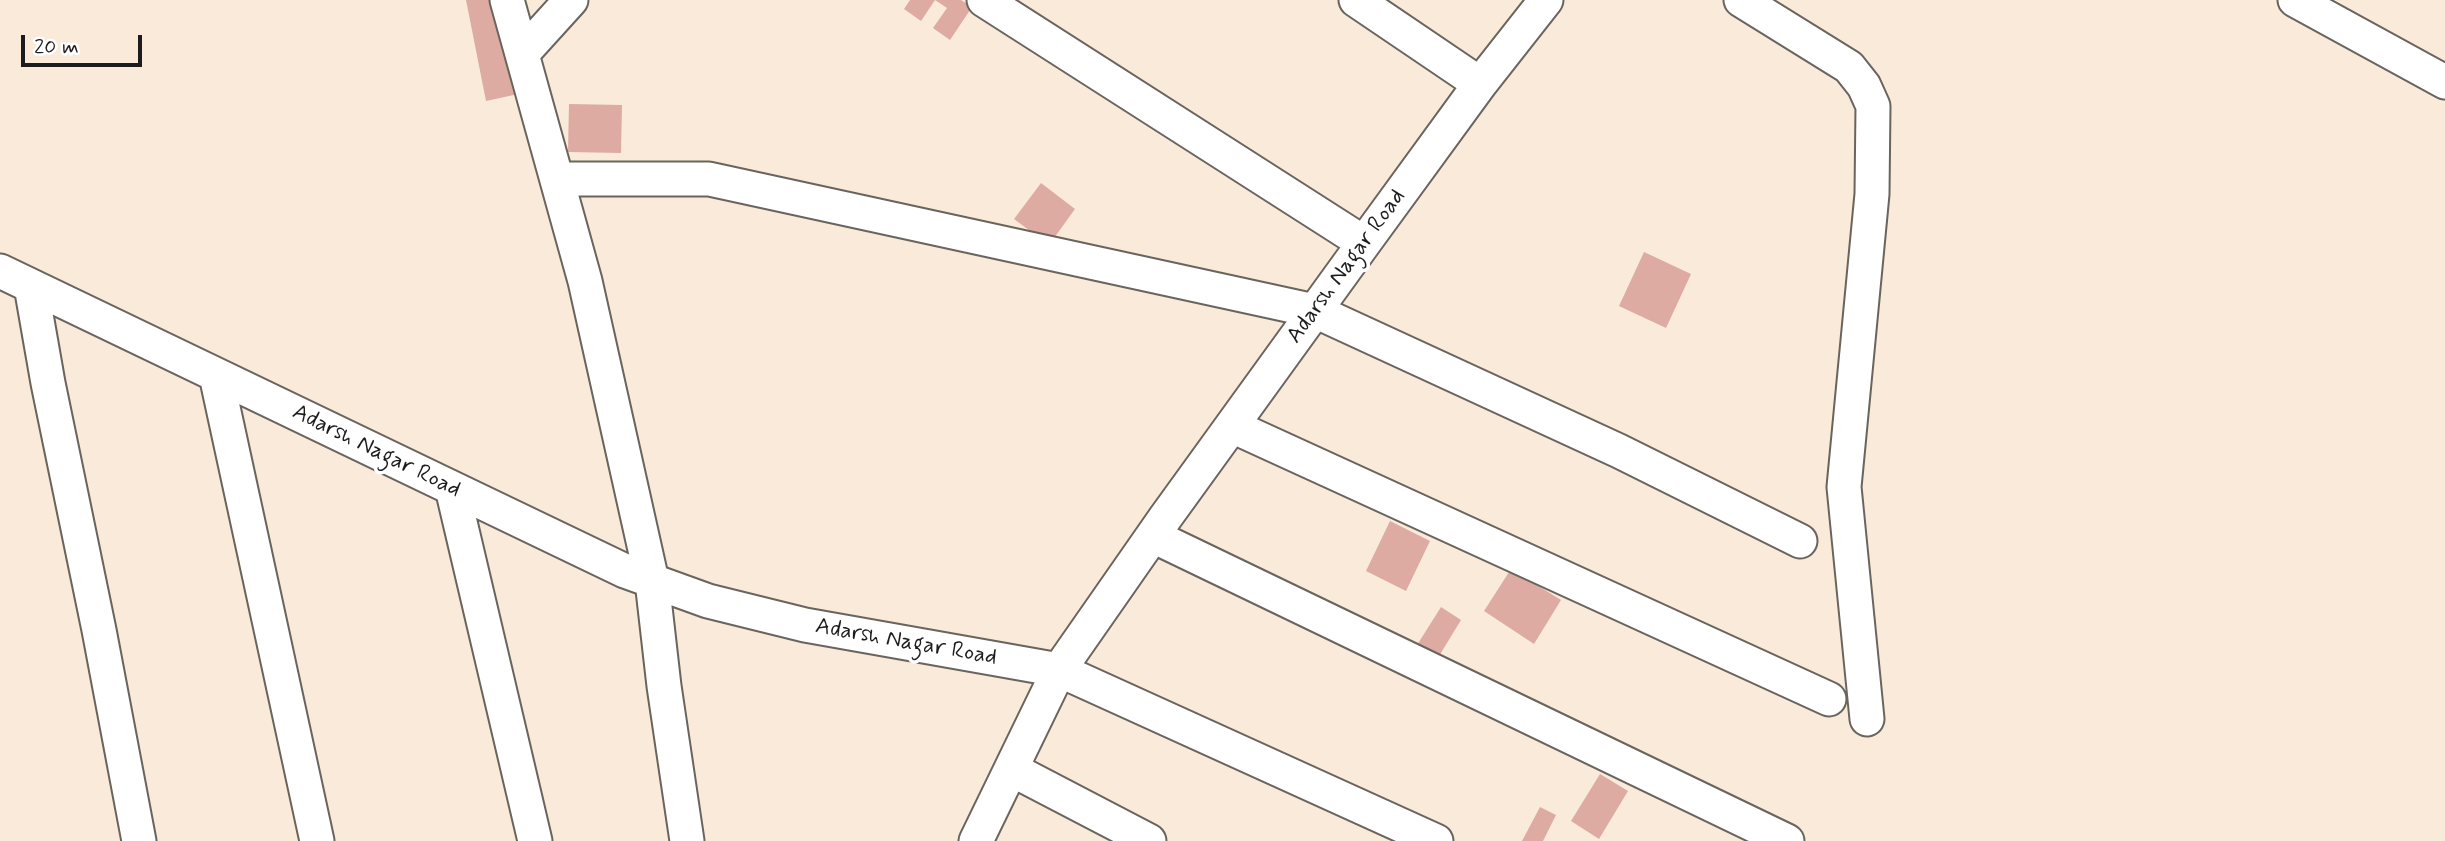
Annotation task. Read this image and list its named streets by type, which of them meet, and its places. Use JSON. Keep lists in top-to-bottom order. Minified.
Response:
{"streets":{"street":["Adarsh Nagar Road"]},"scale_bar":"20 m"}
